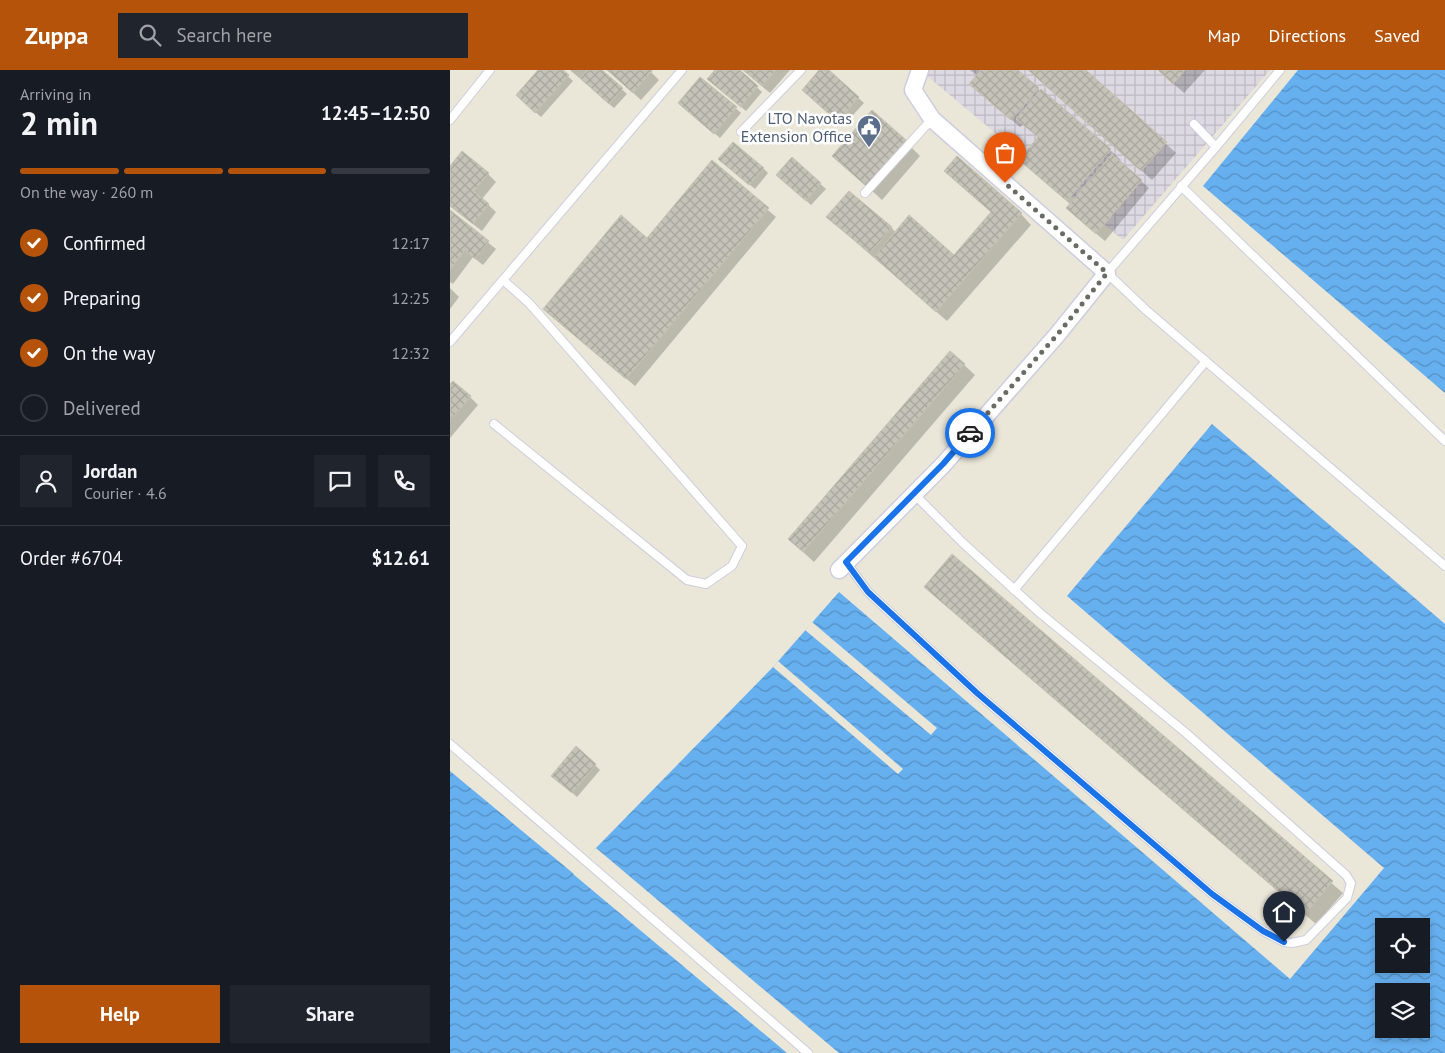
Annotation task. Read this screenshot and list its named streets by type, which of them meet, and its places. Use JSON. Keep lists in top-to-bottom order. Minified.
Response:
{"places":{"public building":["LTO Navotas Extension Office"]},"page":{"header":"Zuppa","search":"Search here","nav":["Map","Directions","Saved"],"heading":["2 min","Arriving in","12:45–12:50"],"panel":["Jordan","Courier · 4.6","Order #6704","$12.61"],"bar":"On the way · 260 m","list":[["Confirmed","12:17"],["Preparing","12:25"],["On the way","12:32"],"Delivered"],"buttons":["Help","Share"]}}
